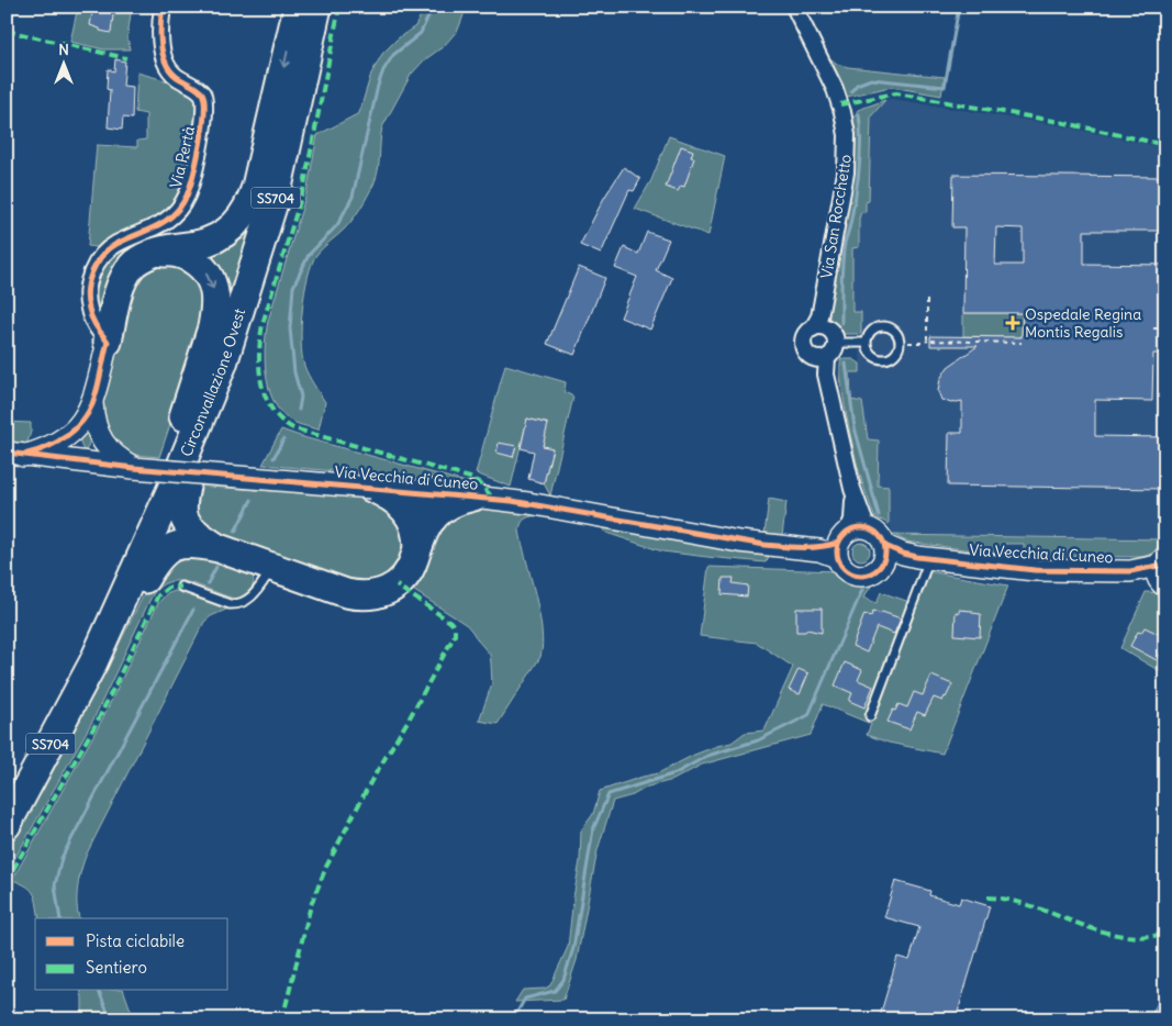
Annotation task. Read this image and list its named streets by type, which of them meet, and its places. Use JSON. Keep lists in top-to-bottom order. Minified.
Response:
{"streets":{"highway":["SS704","Circonvallazione Ovest"],"street":["Via Pertà","Via San Rocchetto","Via Vecchia di Cuneo"]},"places":{"health":["Ospedale Regina Montis Regalis"]},"legend":["Pista ciclabile","Sentiero"],"north":"top"}
